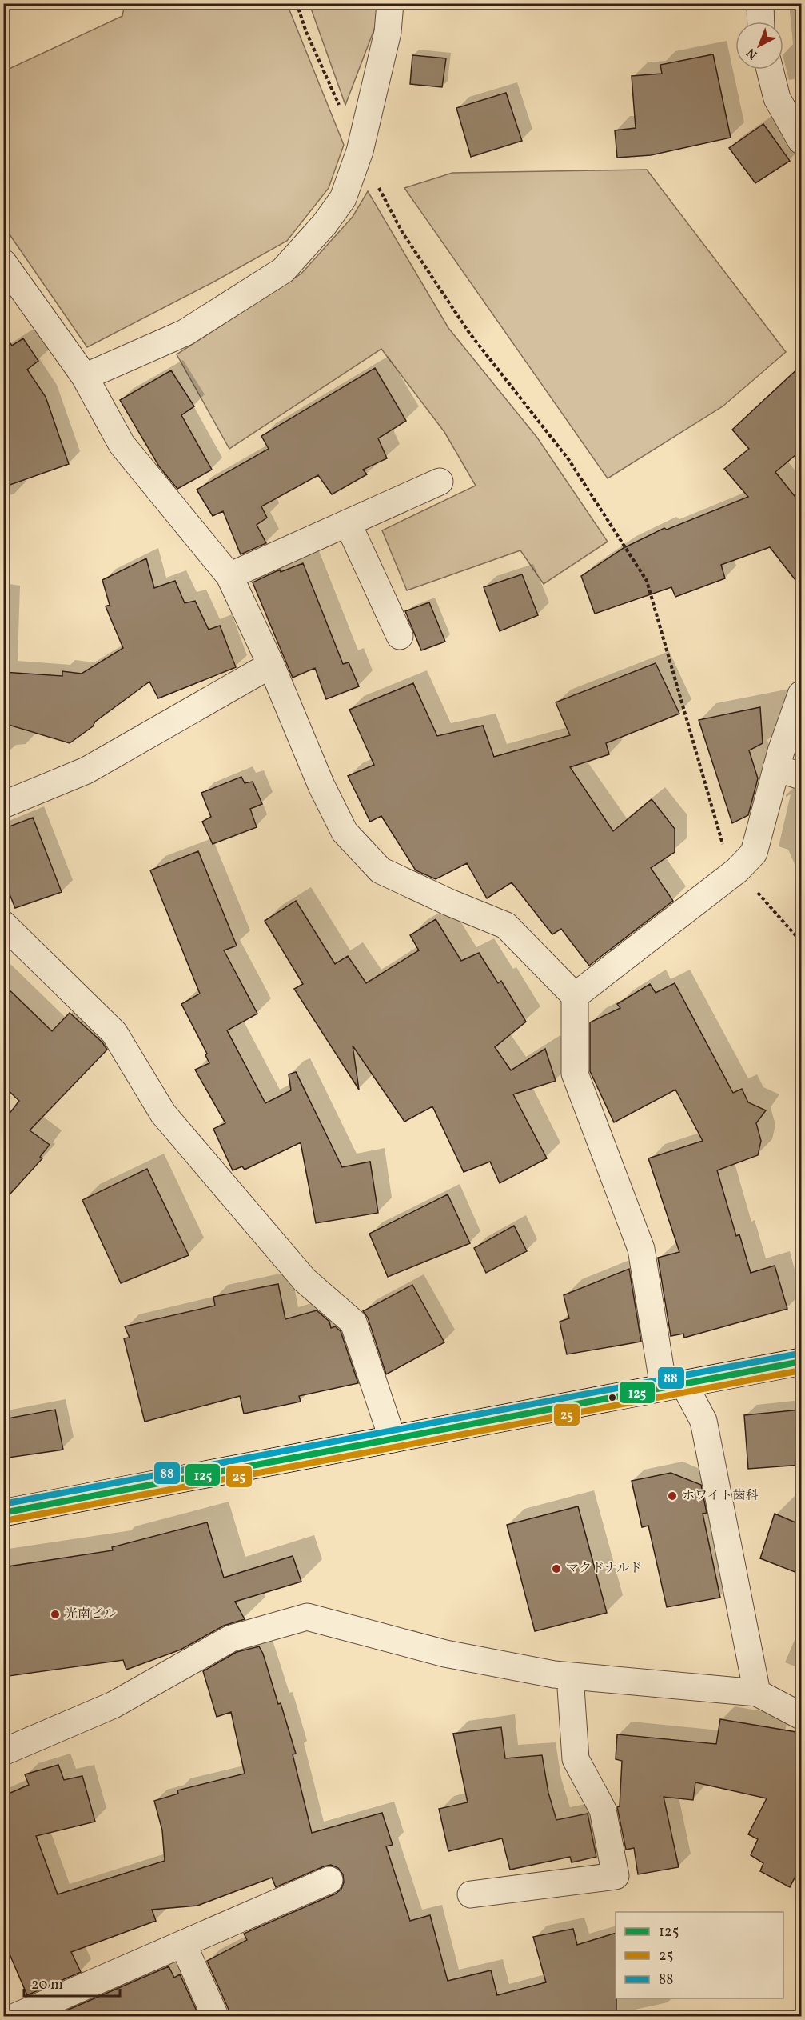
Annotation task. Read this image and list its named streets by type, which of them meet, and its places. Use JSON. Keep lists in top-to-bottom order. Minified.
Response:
{"places":["ホワイト歯科","マクドナルド","光南ビル"],"lines":["transit line 88","transit line 125","transit line 25"],"legend":["125","25","88"],"scale_bar":"20 m","north":"bottom left"}
